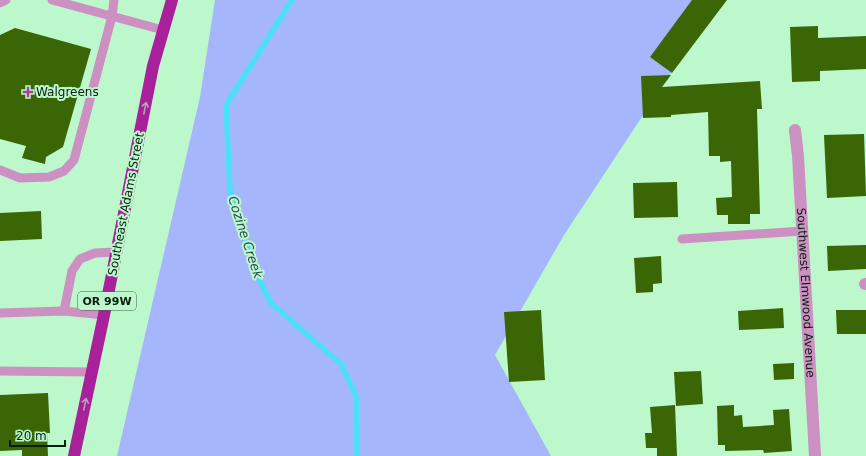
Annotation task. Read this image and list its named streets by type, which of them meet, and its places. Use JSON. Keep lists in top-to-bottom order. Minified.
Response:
{"streets":{"highway":["Southeast Adams Street","OR 99W"],"street":["Southwest Elmwood Avenue"]},"one_way":["Southeast Adams Street"],"water":["Cozine Creek"],"places":{"health":["Walgreens"]},"scale_bar":"20 m"}
